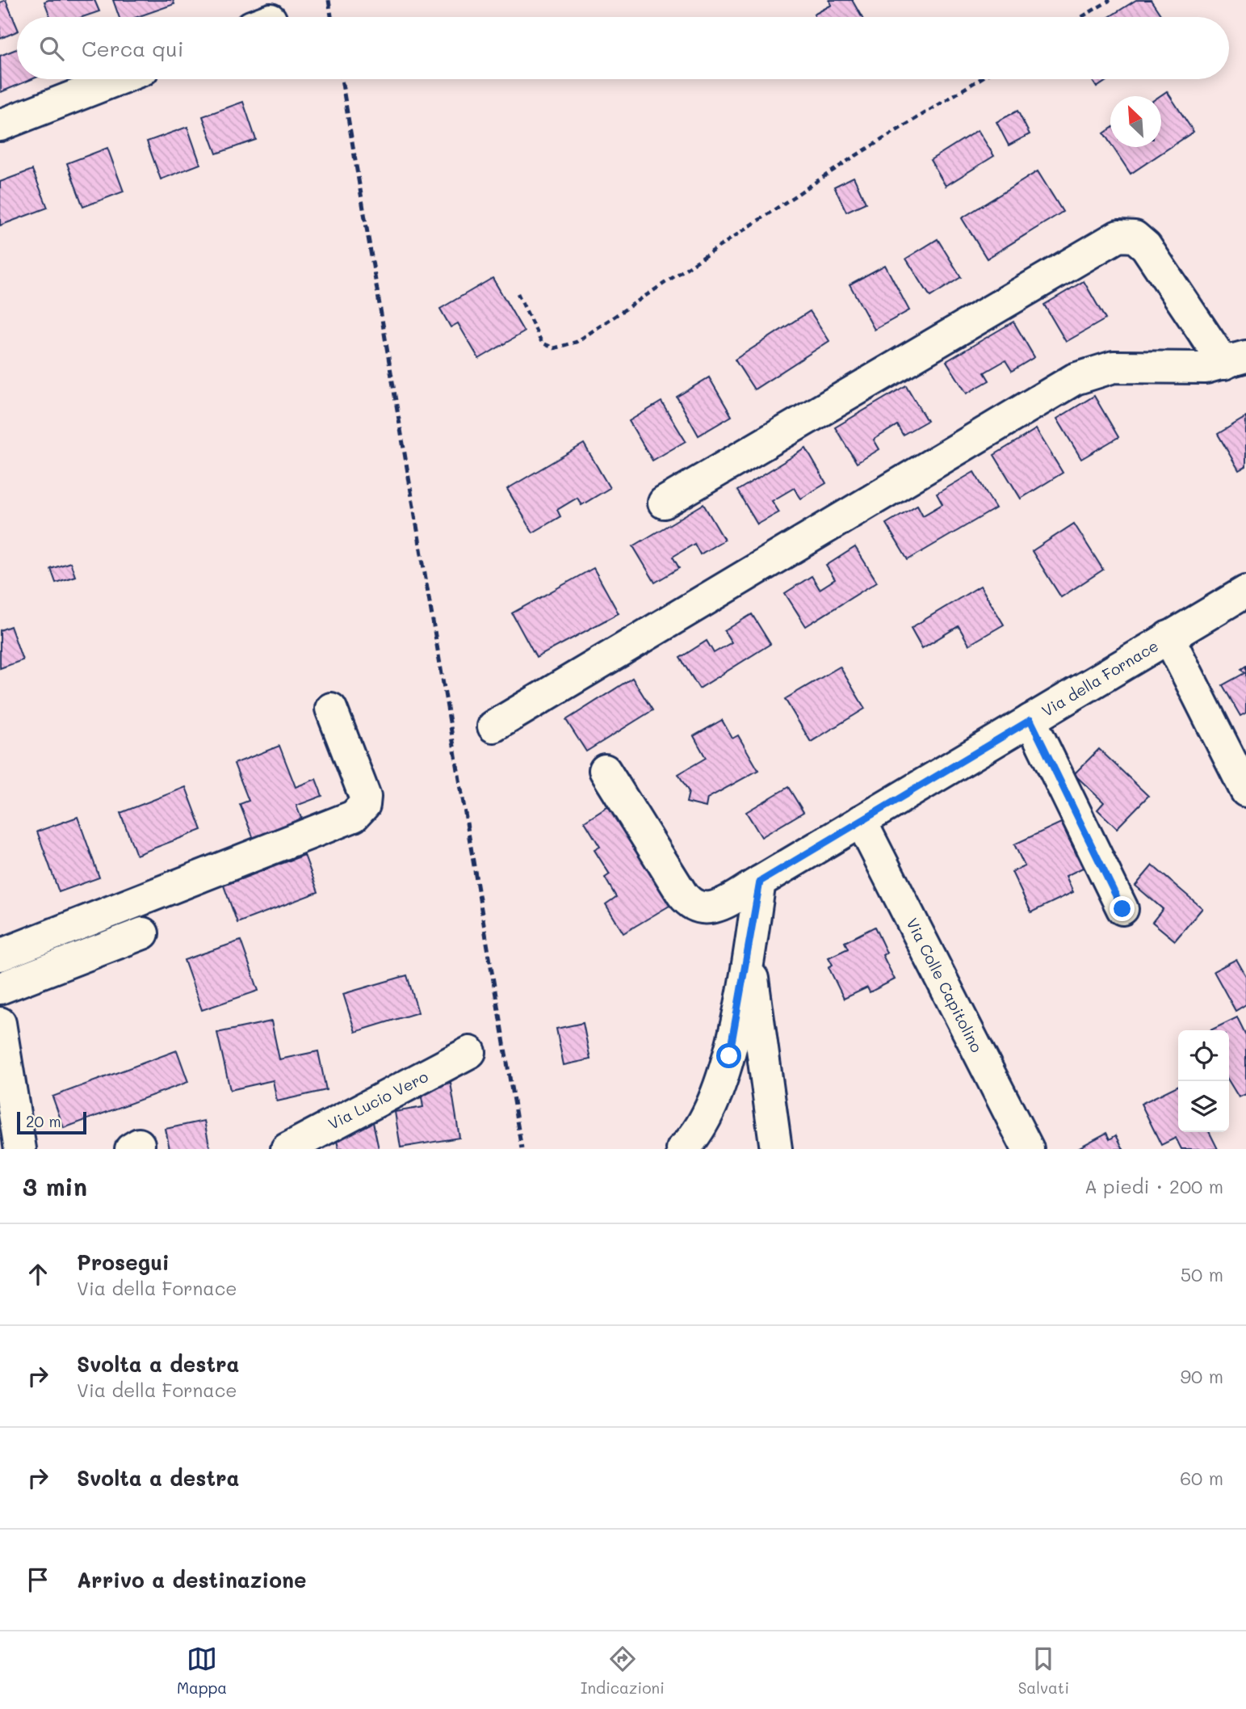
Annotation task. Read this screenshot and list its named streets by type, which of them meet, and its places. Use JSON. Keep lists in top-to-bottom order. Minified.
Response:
{"streets":{"street":["Via della Fornace","Via Colle Capitolino","Via Lucio Vero"]},"crossings":[["Via della Fornace","Via Colle Capitolino"]],"scale_bar":"20 m","north":"top left","page":{"search":"Cerca qui","scale":"20 m","heading":["3 min","A piedi · 200 m"],"list":[["Prosegui","Via della Fornace","50 m"],["Svolta a destra","Via della Fornace","90 m"],["Svolta a destra","60 m"],"Arrivo a destinazione"],"nav":["Mappa","Indicazioni","Salvati"]}}
